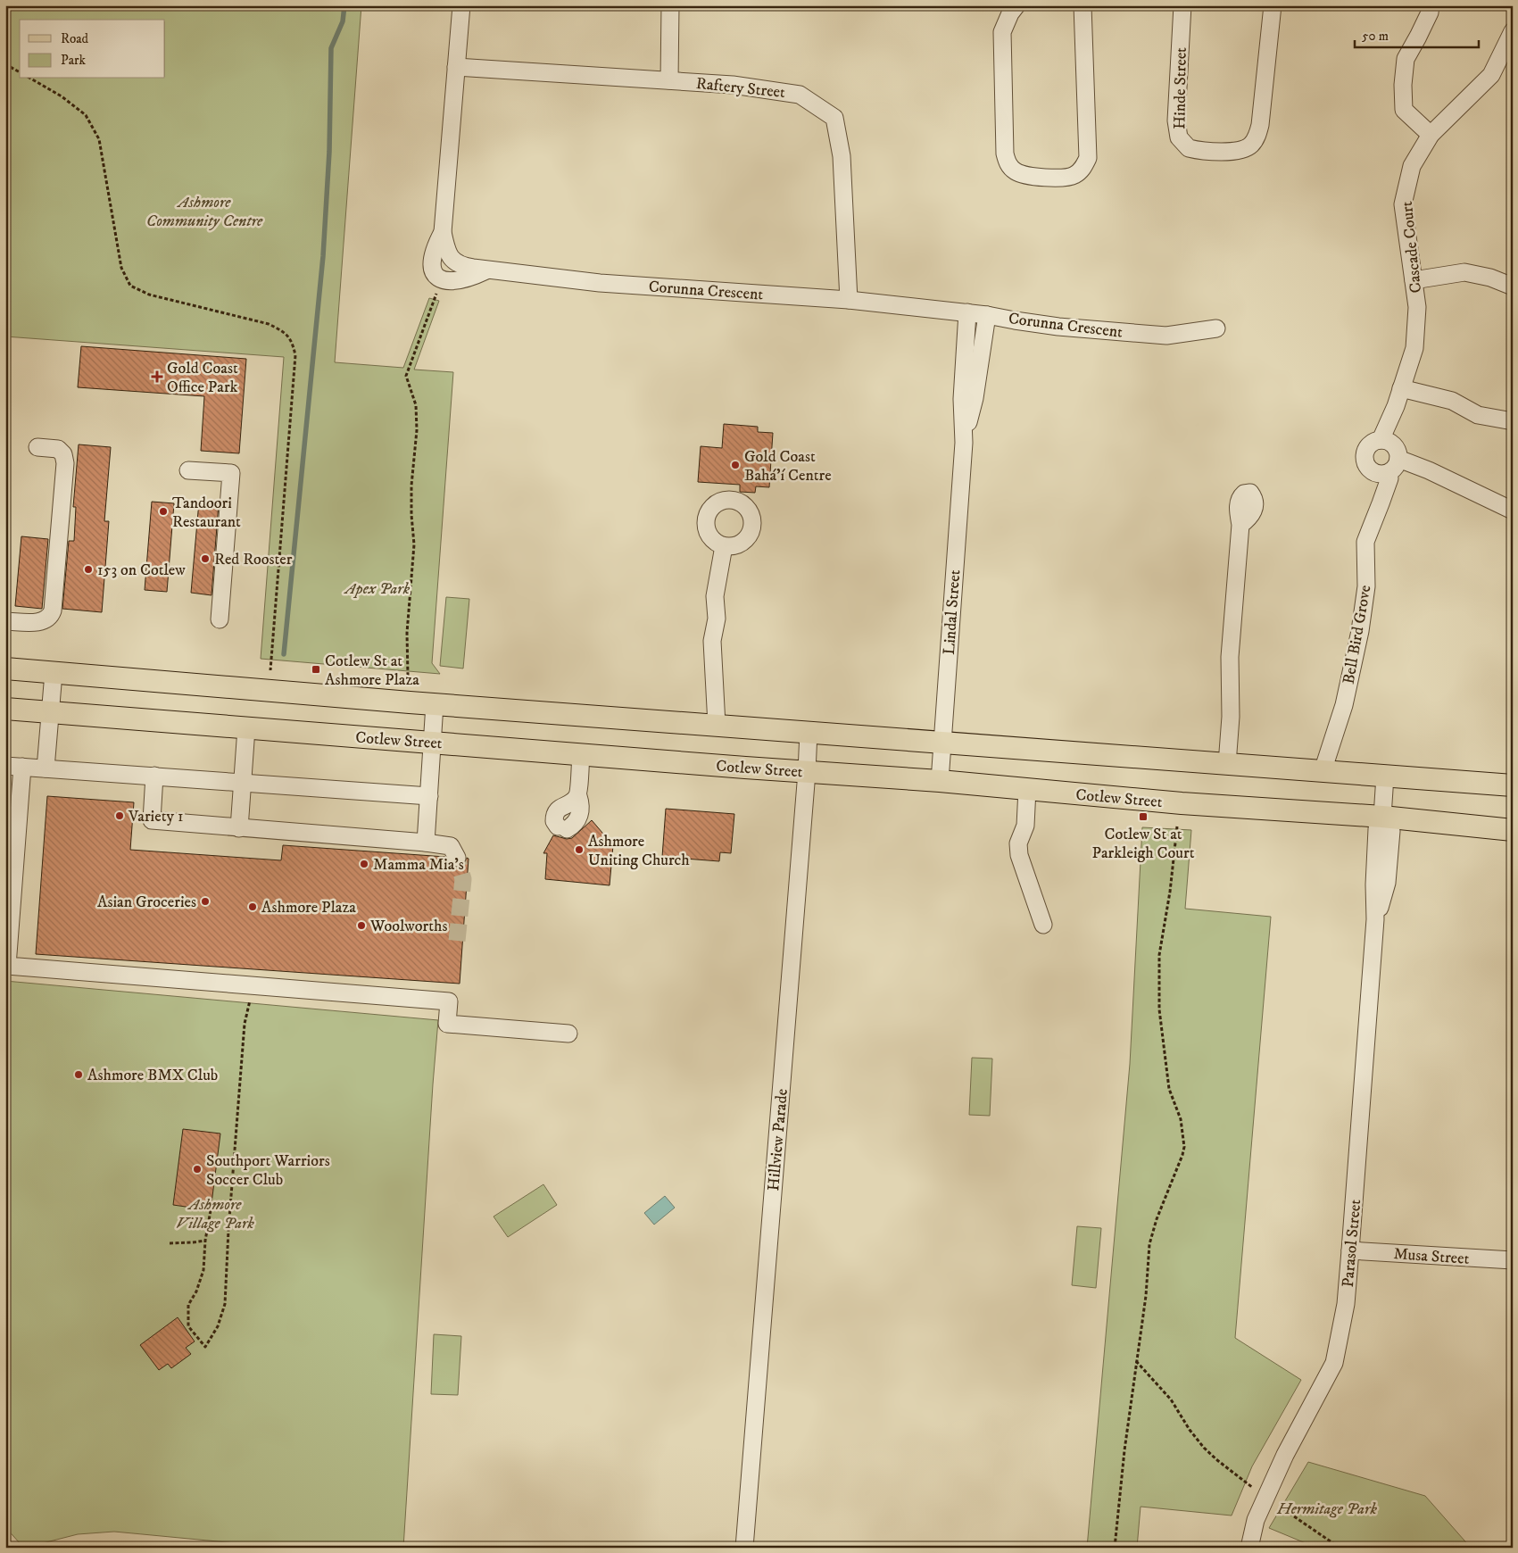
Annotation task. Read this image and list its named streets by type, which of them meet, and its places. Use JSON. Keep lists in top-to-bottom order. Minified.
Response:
{"streets":{"main road":["Cotlew Street"],"street":["Raftery Street","Hinde Street","Cascade Court","Corunna Crescent","Lindal Street","Bell Bird Grove","Hillview Parade","Parasol Street","Musa Street"]},"crossings":[["Raftery Street","Corunna Crescent"],["Cascade Court","Bell Bird Grove"],["Corunna Crescent","Lindal Street"],["Lindal Street","Cotlew Street"],["Cotlew Street","Hillview Parade"],["Cotlew Street","Parasol Street"],["Parasol Street","Musa Street"]],"parks":["Ashmore Community Centre","Apex Park","Ashmore Village Park","Hermitage Park"],"places":{"health":["Gold Coast Office Park"],"other":["Gold Coast Bahá'í Centre","Tandoori Restaurant","Red Rooster","153 on Cotlew","Variety 1","Ashmore Uniting Church","Mamma Mia's","Asian Groceries","Ashmore Plaza","Woolworths","Ashmore BMX Club","Southport Warriors Soccer Club"],"transit":["Cotlew St at Ashmore Plaza","Cotlew St at Parkleigh Court"]},"legend":["Road","Park"],"scale_bar":"50 m"}
